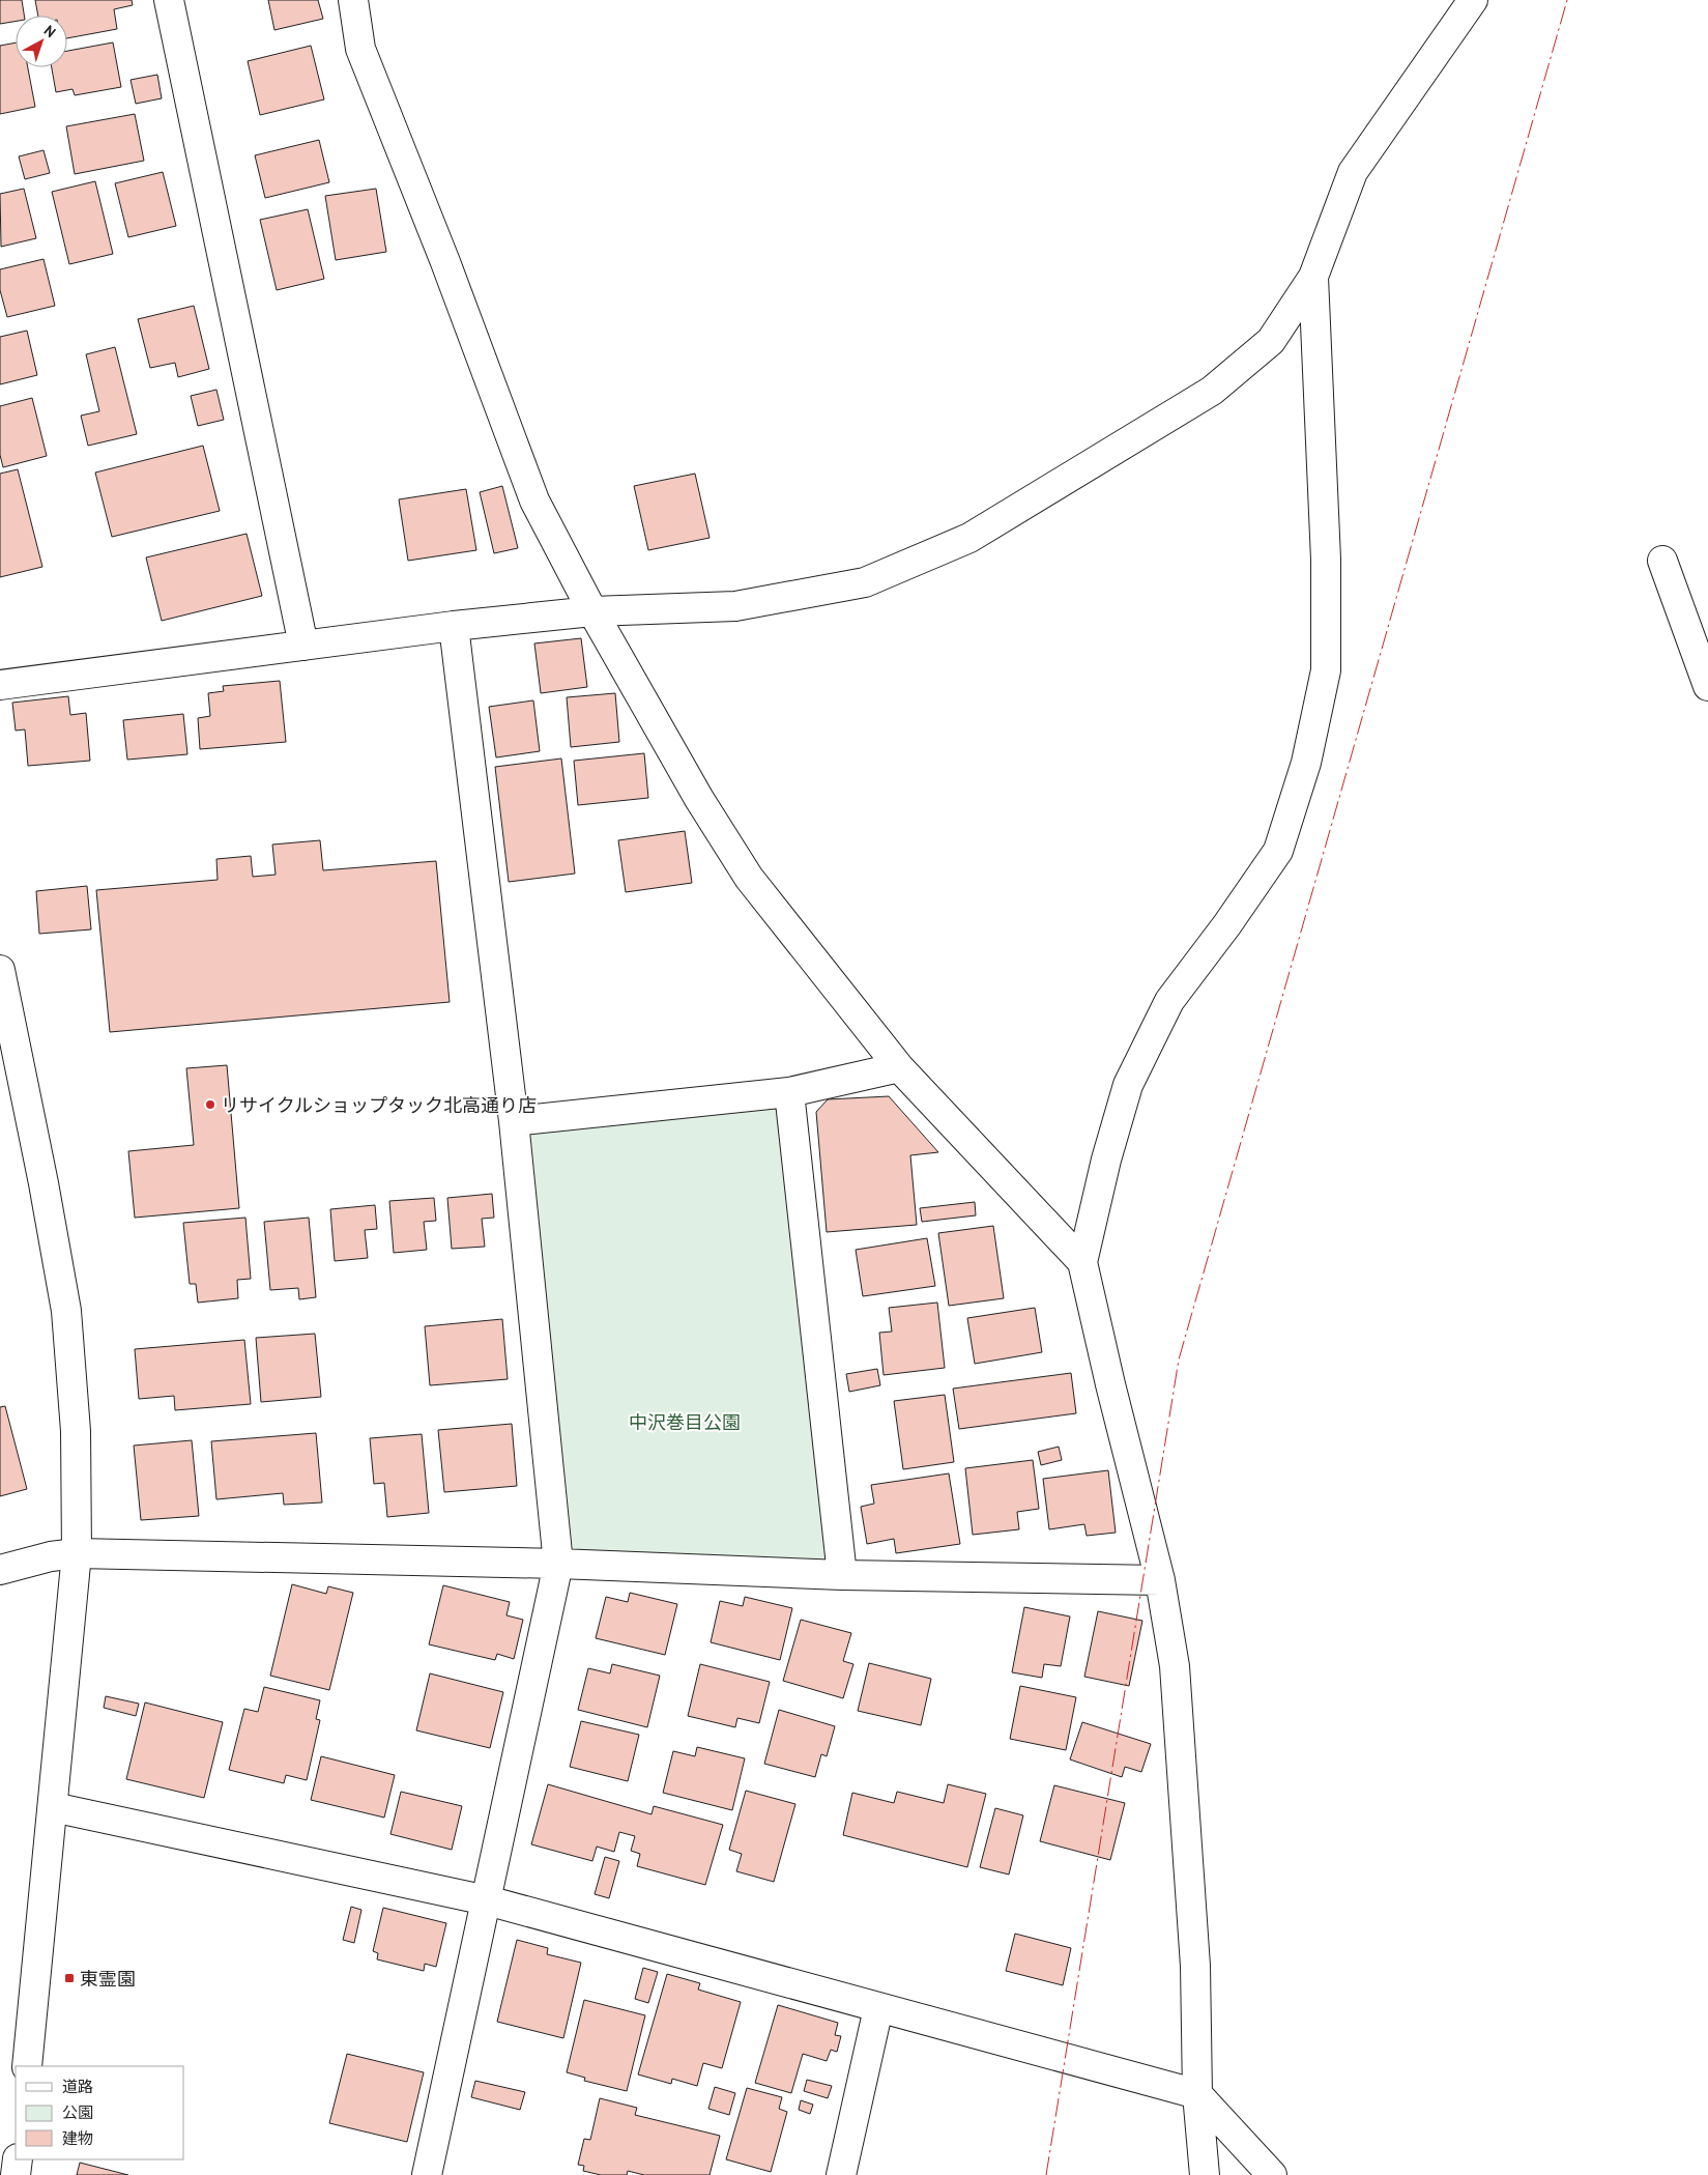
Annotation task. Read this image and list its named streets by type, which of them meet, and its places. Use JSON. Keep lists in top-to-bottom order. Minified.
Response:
{"parks":["中沢巻目公園"],"places":{"other":["リサイクルショップタック北高通り店"],"transit":["東霊園"]},"legend":["道路","公園","建物"],"north":"top right"}
